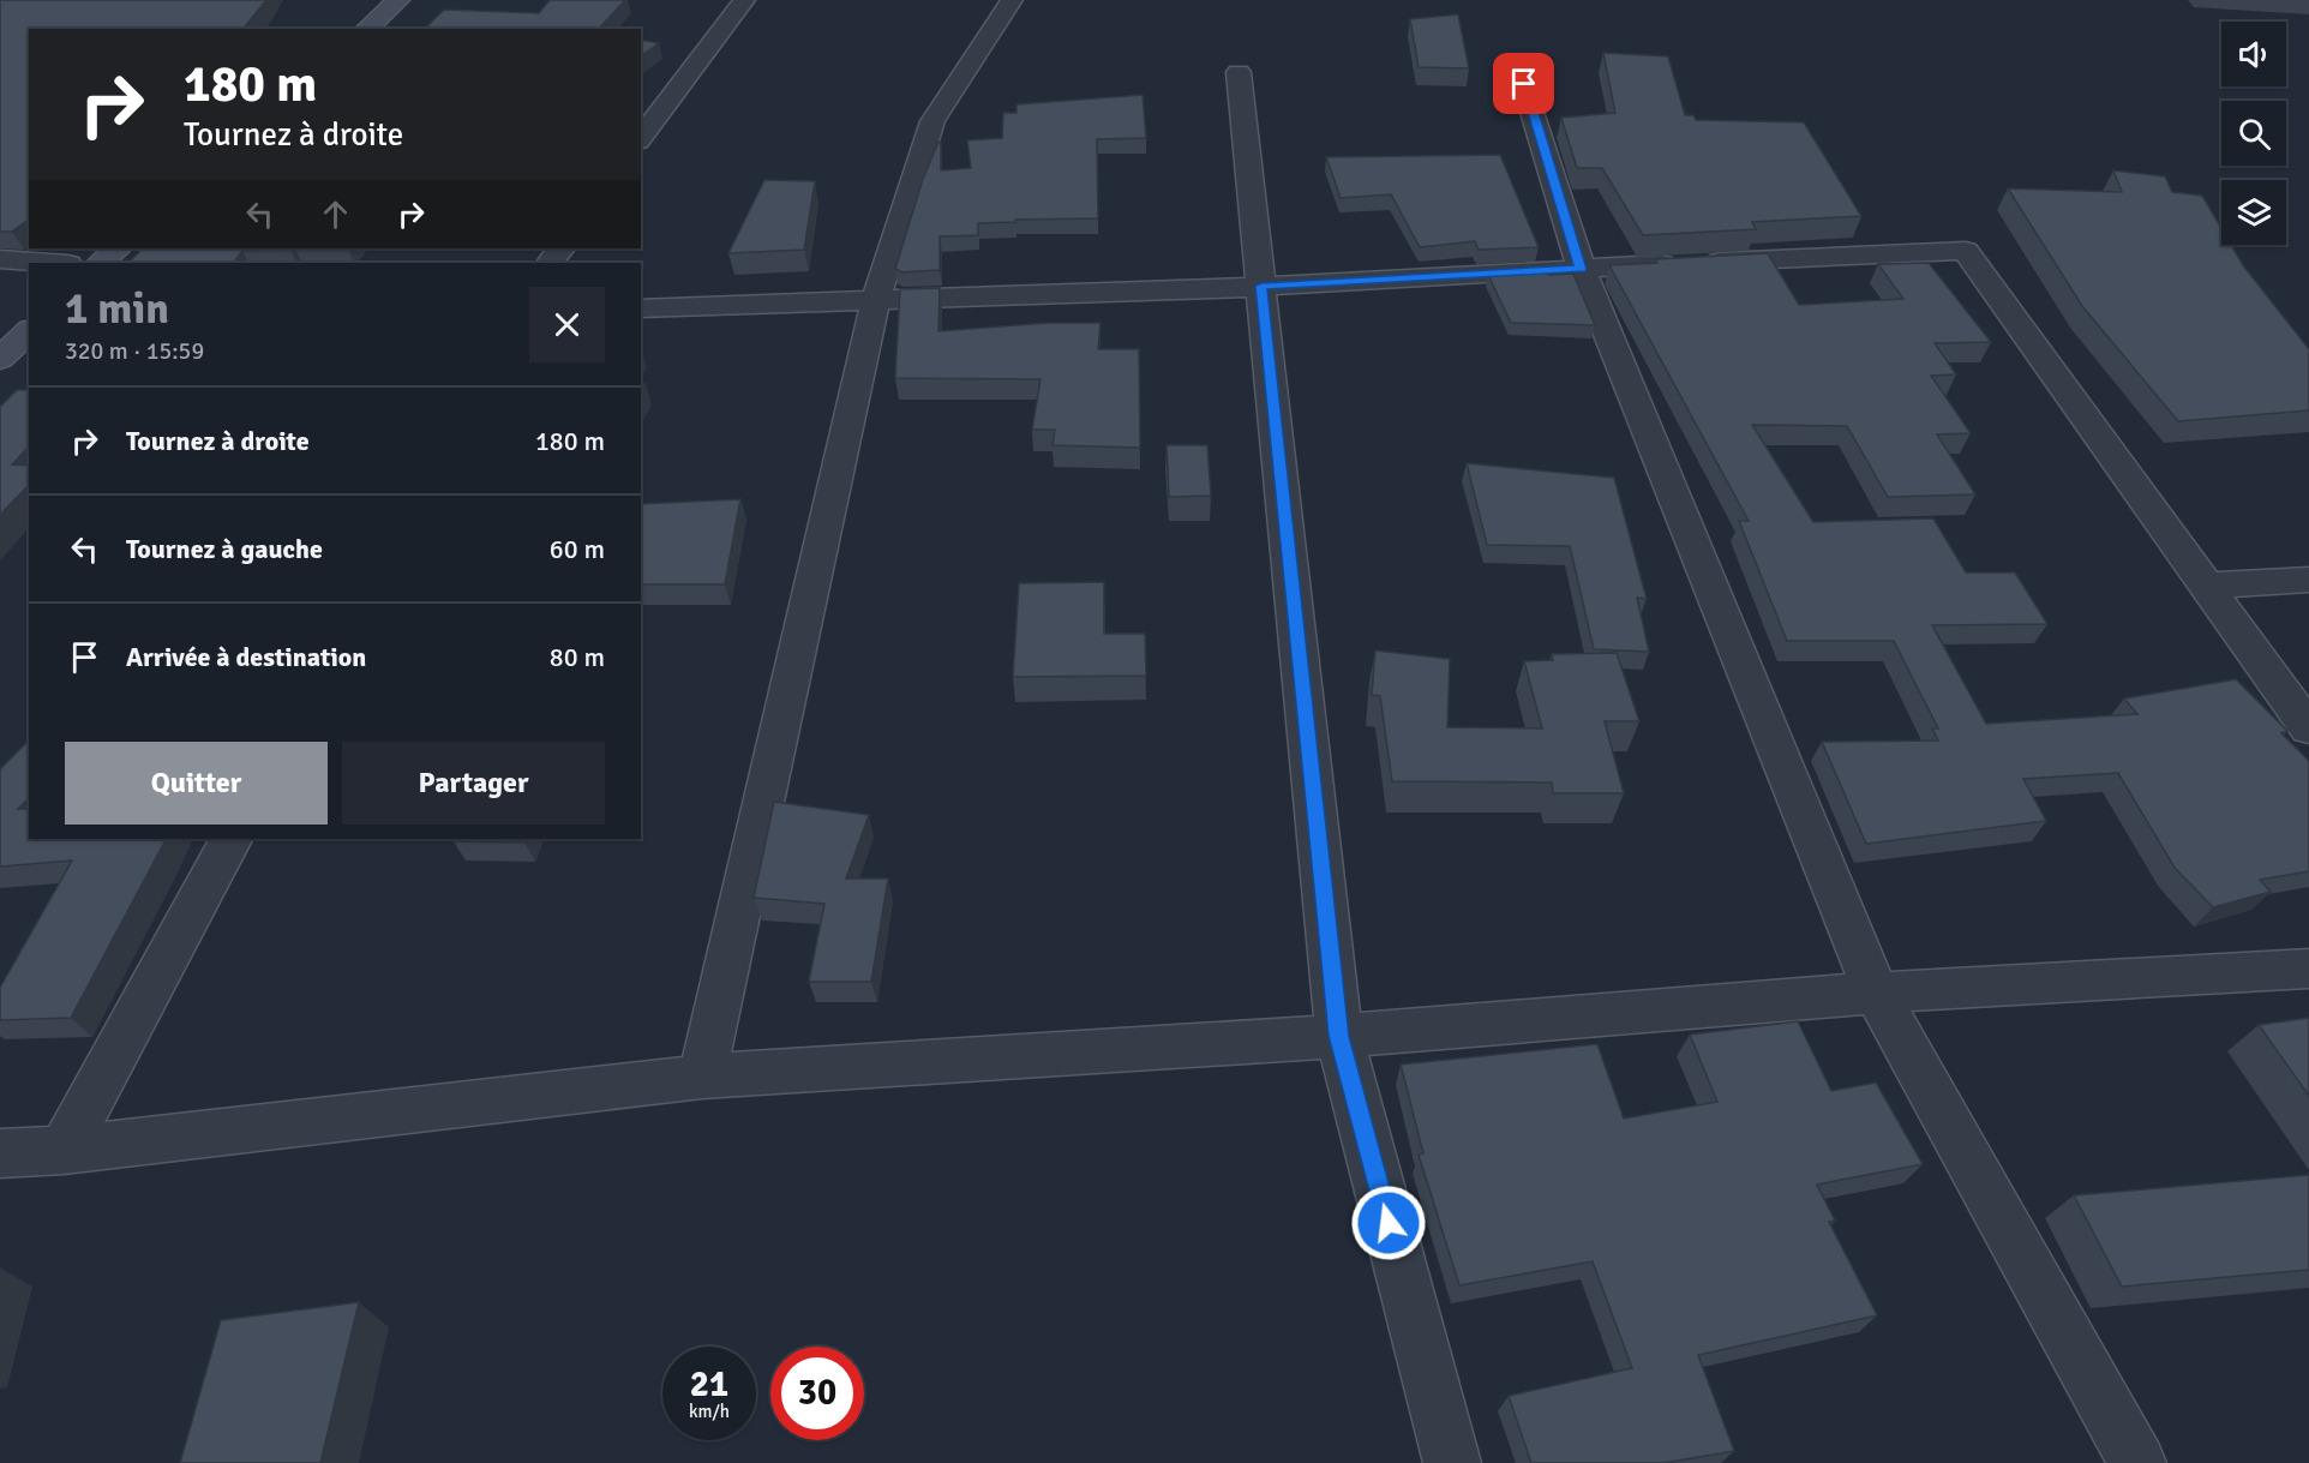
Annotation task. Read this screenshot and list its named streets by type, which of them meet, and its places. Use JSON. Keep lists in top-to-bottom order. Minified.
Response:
{"page":{"turn":["180 m","Tournez à droite"],"heading":["1 min","320 m · 15:59"],"list":[{"name":"Tournez à droite","value":"180 m"},{"name":"Tournez à gauche","value":"60 m"},{"name":"Arrivée à destination","value":"80 m"}],"buttons":["Quitter","Partager"],"speed":"21 km/h","limit":"30"}}
